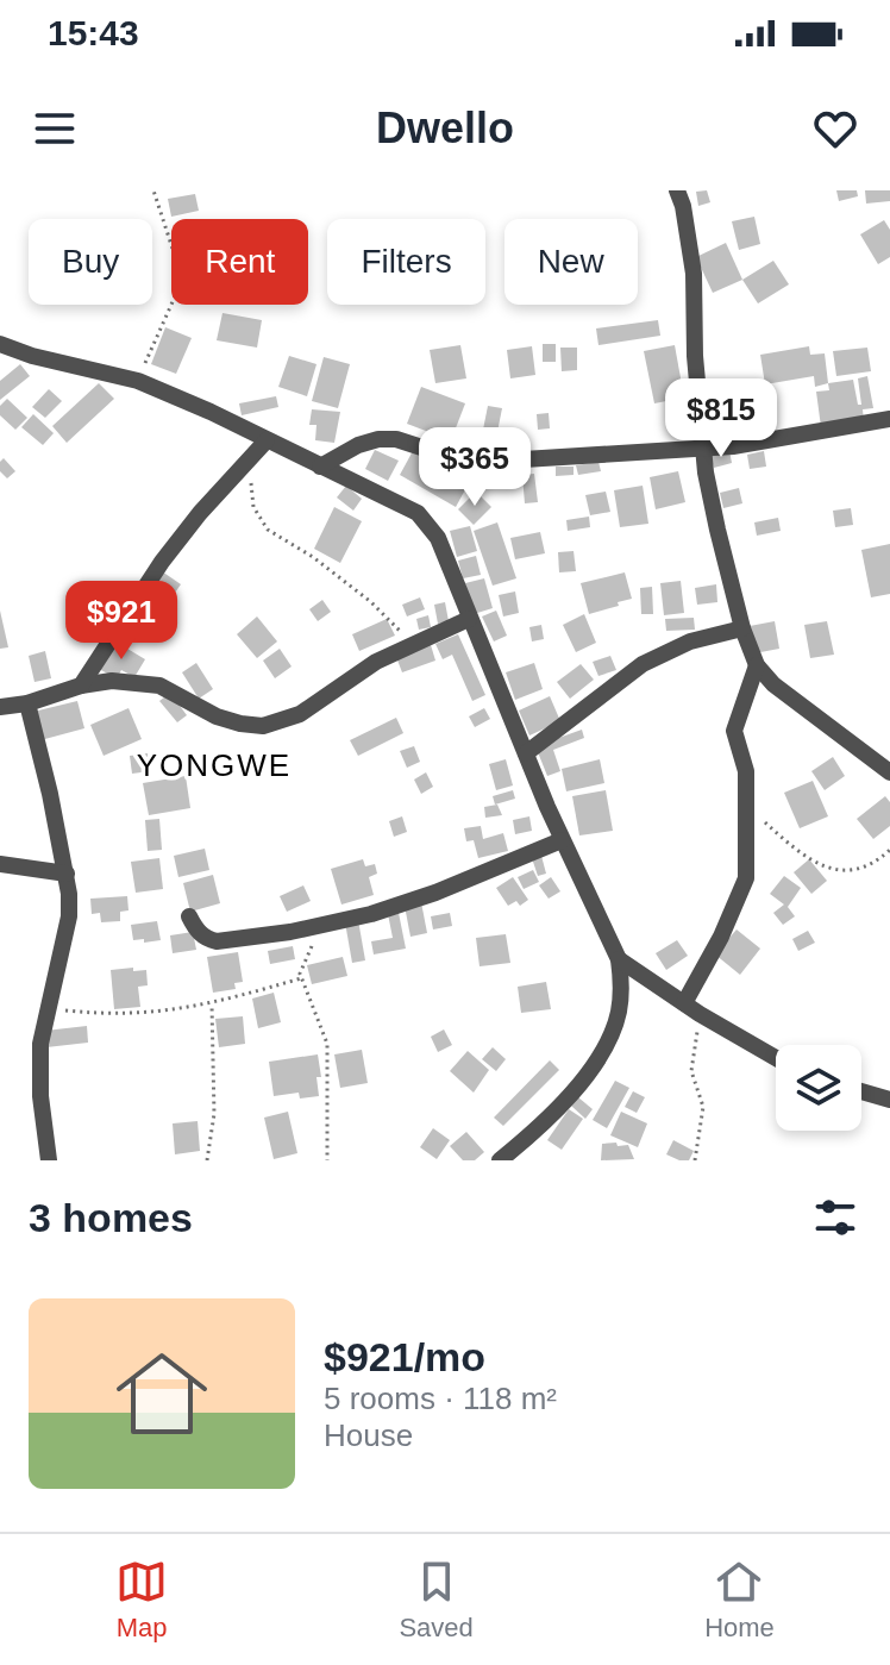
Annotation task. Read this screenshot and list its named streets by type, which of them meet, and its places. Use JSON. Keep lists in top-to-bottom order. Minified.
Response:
{"districts":["YONGWE"],"page":{"status":"15:43","header":"Dwello","chip":["Buy","Rent","Filters","New"],"price":["$815","$365","$921"],"heading":"3 homes","list":[{"name":"$921/mo","note":"5 rooms · 118 m² · House"}],"tabs":["Map","Saved","Home"]}}
